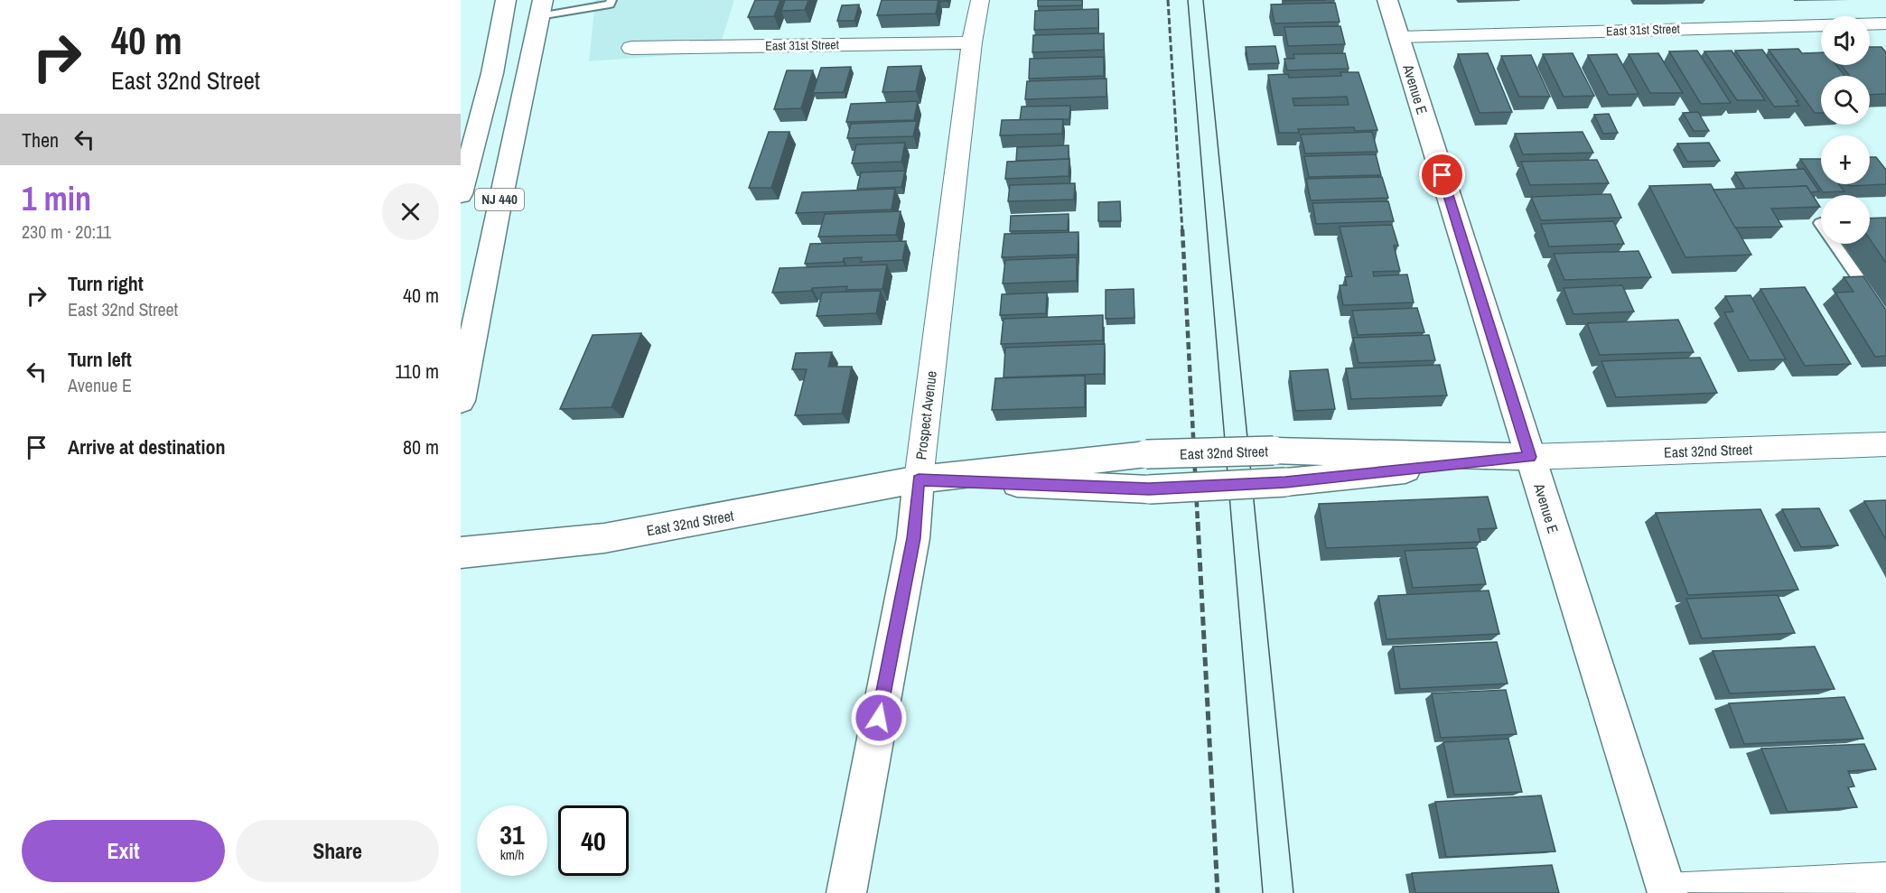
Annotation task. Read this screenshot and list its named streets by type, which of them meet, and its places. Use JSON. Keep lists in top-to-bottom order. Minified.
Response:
{"streets":{"main road":["Avenue E","NJ 440","Prospect Avenue","East 32nd Street"],"street":["East 31st Street"]},"crossings":[["East 31st Street","Avenue E"],["East 31st Street","Prospect Avenue"],["Avenue E","East 32nd Street"],["Prospect Avenue","East 32nd Street"]],"page":{"turn":["40 m","East 32nd Street"],"map_buttons":["+","−"],"then":"Then","heading":["1 min","230 m · 20:11"],"list":[{"name":"Turn right","note":"East 32nd Street","value":"40 m"},{"name":"Turn left","note":"Avenue E","value":"110 m"},{"name":"Arrive at destination","value":"80 m"}],"speed":"31 km/h","limit":"40","buttons":["Exit","Share"]}}
